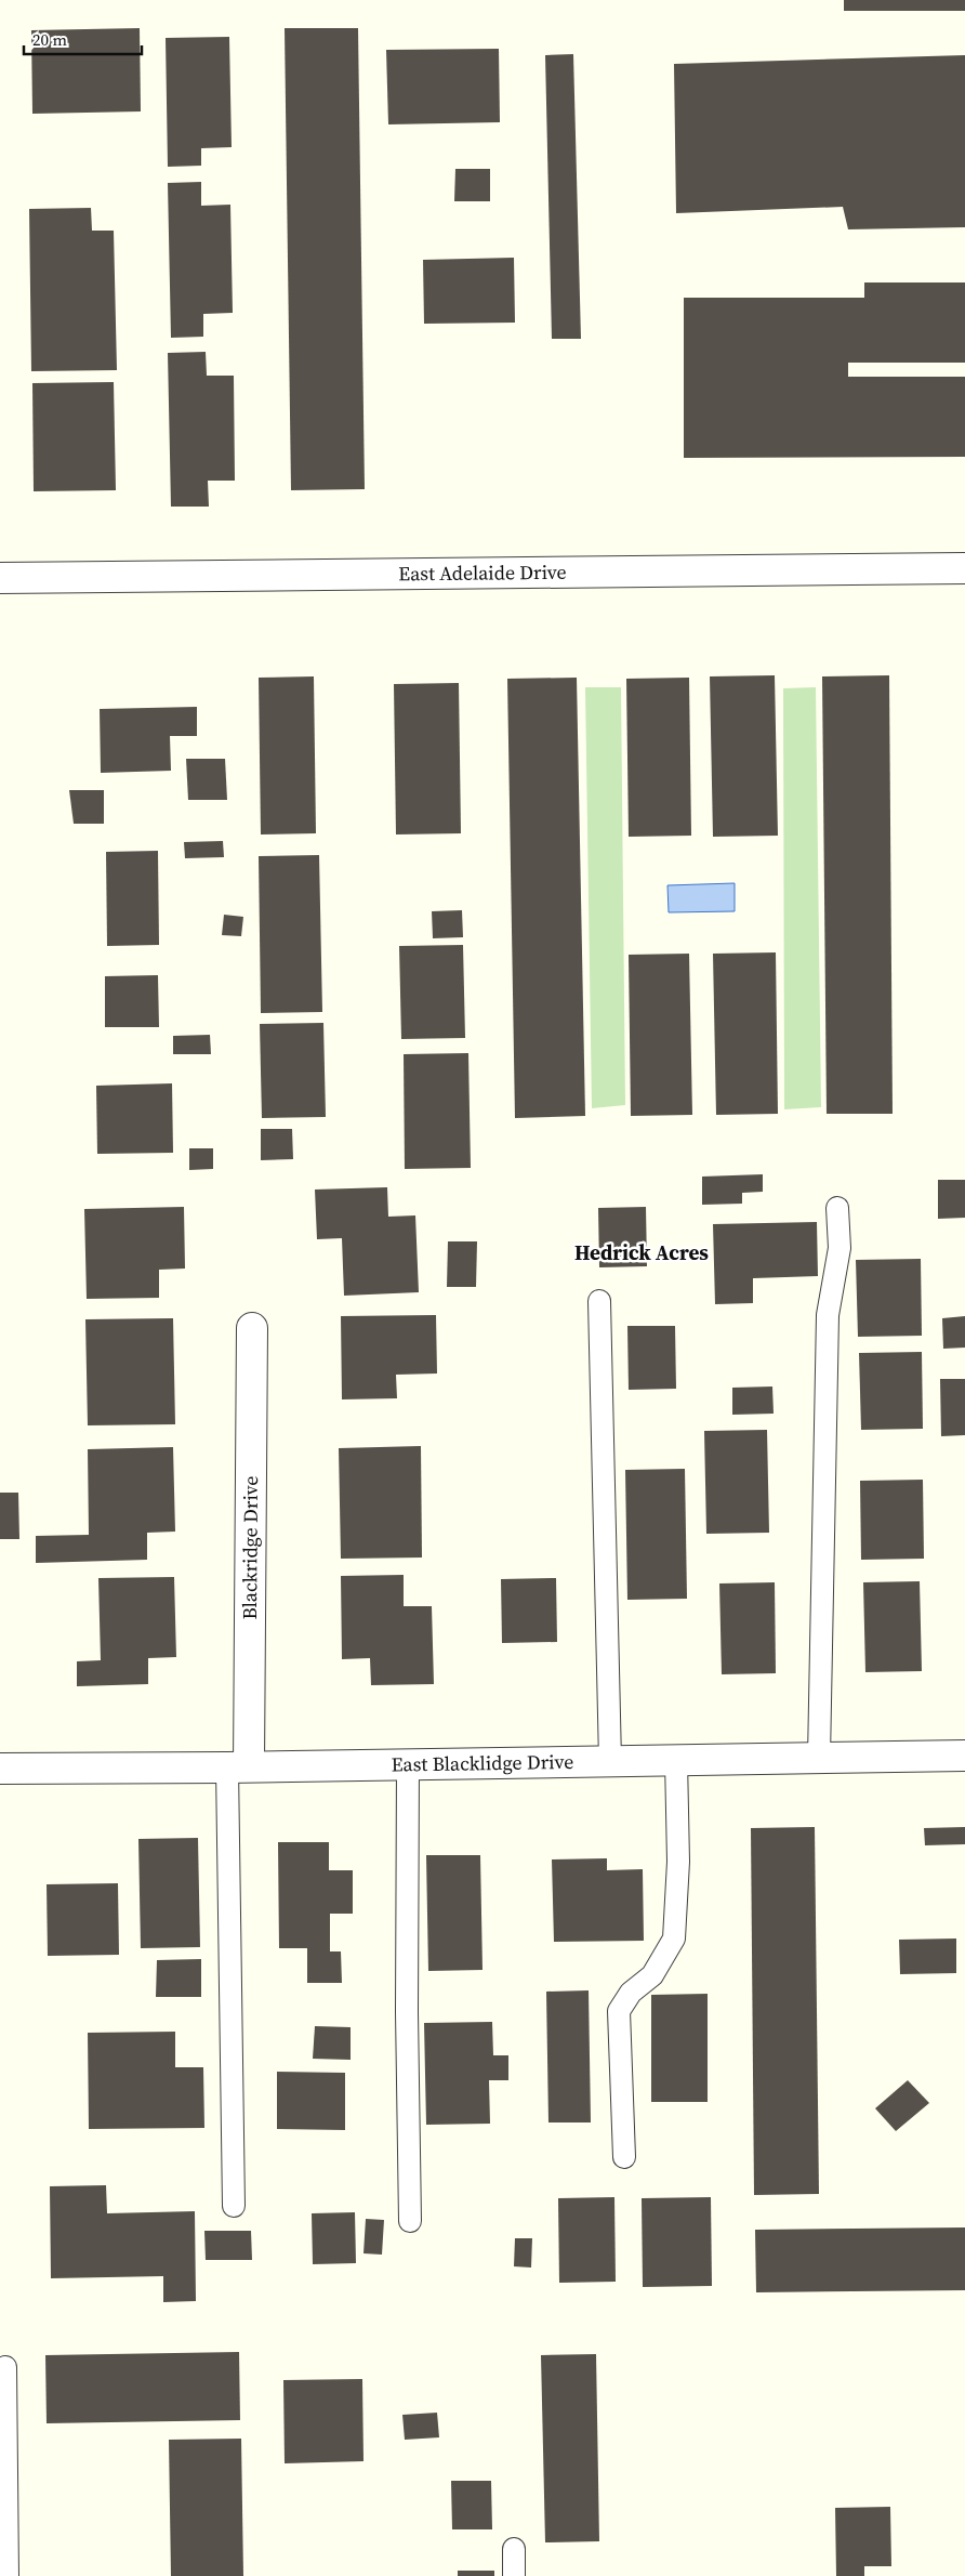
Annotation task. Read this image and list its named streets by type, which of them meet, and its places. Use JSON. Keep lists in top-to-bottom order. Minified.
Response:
{"streets":{"street":["East Adelaide Drive","Blackridge Drive","East Blacklidge Drive"]},"crossings":[["Blackridge Drive","East Blacklidge Drive"]],"districts":["Hedrick Acres"],"scale_bar":"20 m"}
